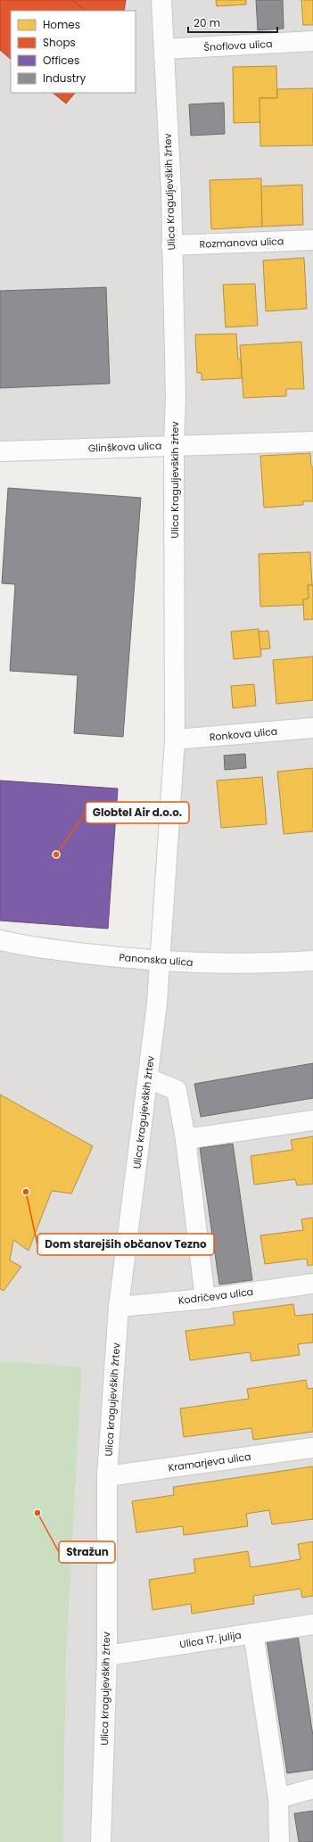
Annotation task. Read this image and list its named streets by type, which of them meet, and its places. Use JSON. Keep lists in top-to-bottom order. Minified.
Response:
{"streets":{"street":["Šnoflova ulica","Ulica Kraguljevških žrtev","Rozmanova ulica","Glinškova ulica","Ronkova ulica","Panonska ulica","Ulica kragujevških žrtev","Kodričeva ulica","Kramarjeva ulica","Ulica 17. julija"]},"crossings":[["Šnoflova ulica","Ulica Kraguljevških žrtev"],["Ulica Kraguljevških žrtev","Rozmanova ulica"],["Ulica Kraguljevških žrtev","Glinškova ulica"],["Ulica Kraguljevških žrtev","Ronkova ulica"],["Ulica Kraguljevških žrtev","Panonska ulica"],["Ulica Kraguljevških žrtev","Ulica kragujevških žrtev"],["Panonska ulica","Ulica kragujevških žrtev"],["Ulica kragujevških žrtev","Kodričeva ulica"],["Ulica kragujevških žrtev","Kramarjeva ulica"],["Ulica kragujevških žrtev","Ulica 17. julija"]],"places":["Globtel Air d.o.o.","Dom starejših občanov Tezno","Stražun"],"legend":["Homes","Shops","Offices","Industry"],"scale_bar":"20 m"}
